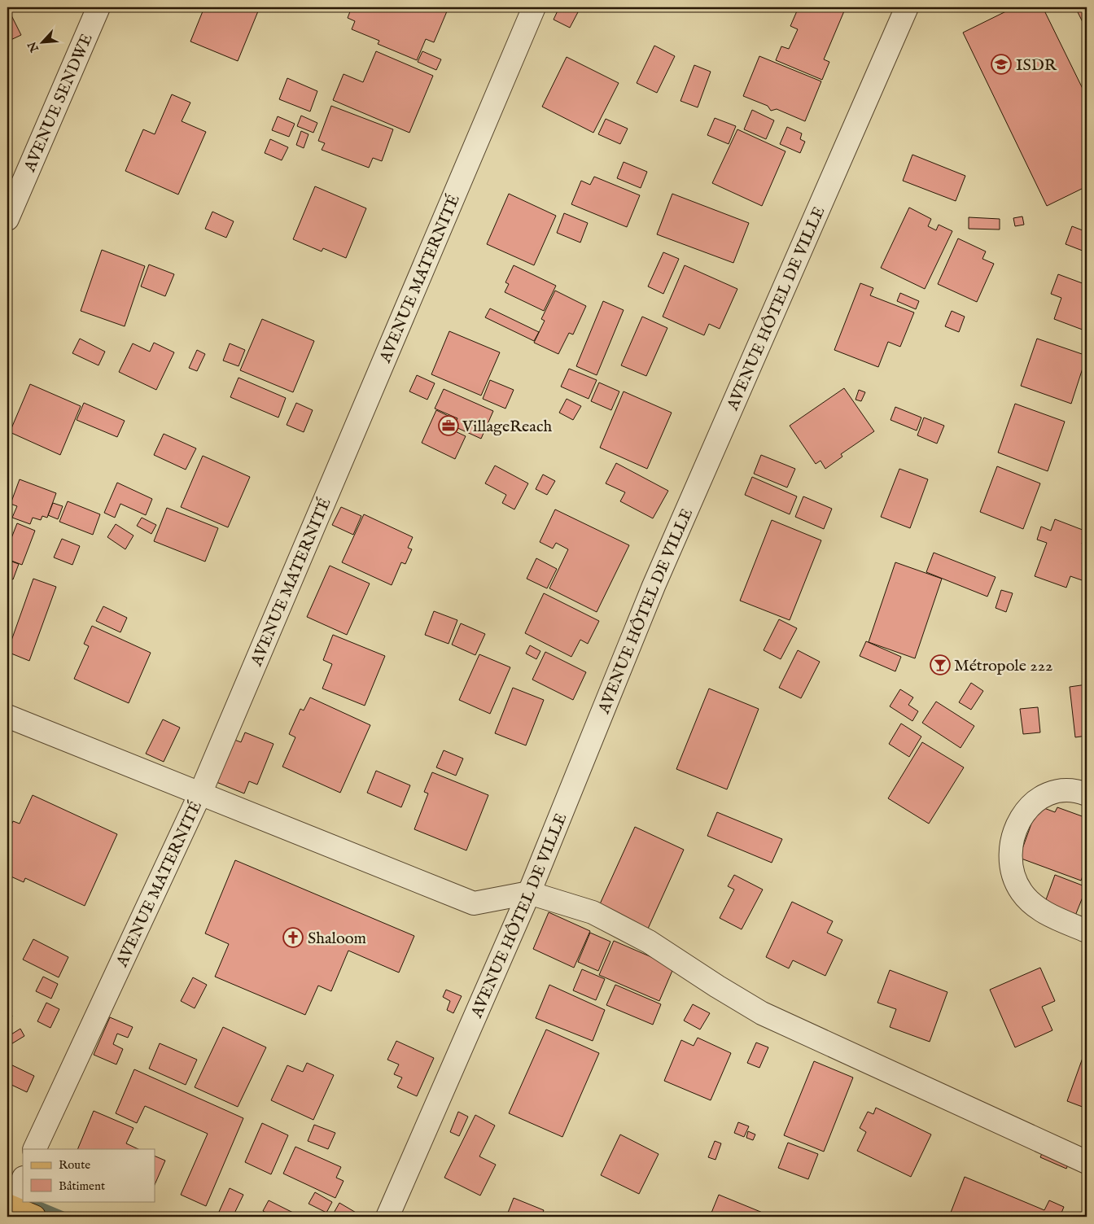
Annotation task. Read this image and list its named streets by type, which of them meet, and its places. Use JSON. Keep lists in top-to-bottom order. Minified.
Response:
{"streets":{"street":["AVENUE SENDWE","AVENUE MATERNITÉ","AVENUE HÔTEL DE VILLE"]},"places":{"school or university":["ISDR"],"office":["VillageReach"],"bar":["Métropole 222"],"church":["Shaloom"]},"legend":["Route","Bâtiment"],"north":"bottom left"}
